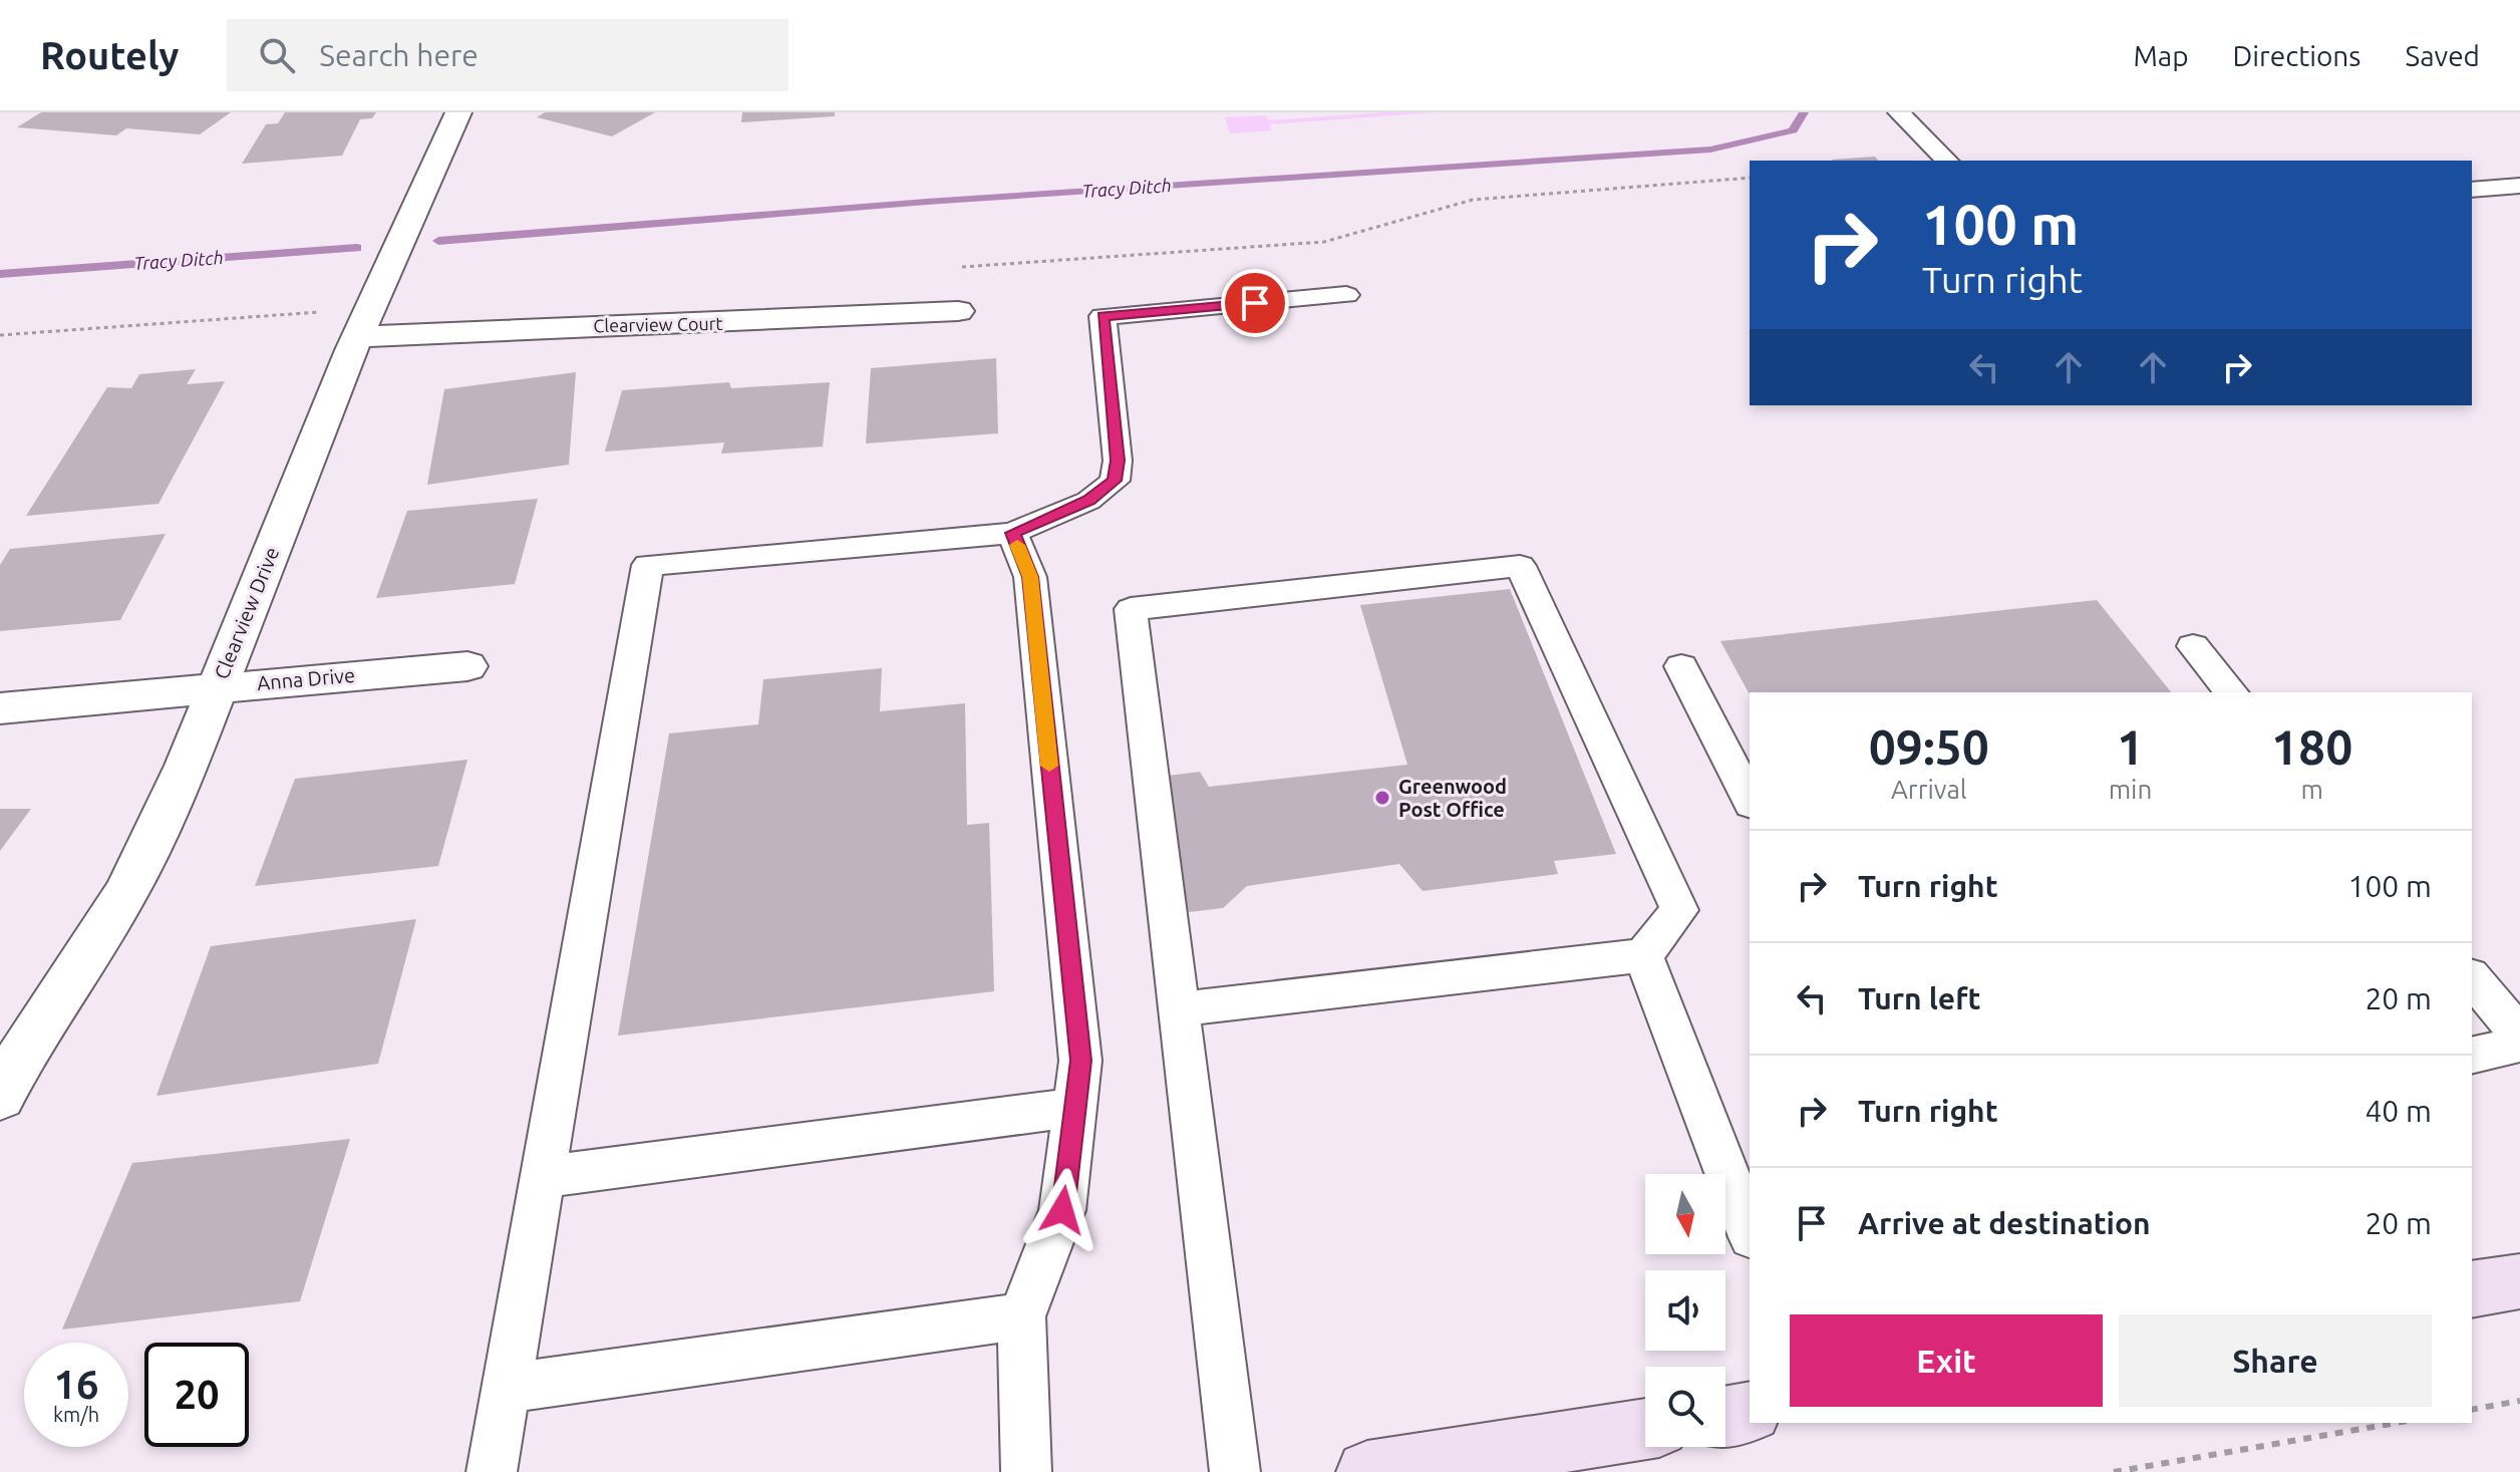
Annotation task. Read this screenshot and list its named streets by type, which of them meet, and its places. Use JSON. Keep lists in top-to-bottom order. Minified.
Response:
{"streets":{"street":["Clearview Court","Clearview Drive","Anna Drive"]},"crossings":[["Clearview Court","Clearview Drive"],["Clearview Drive","Anna Drive"]],"water":["Tracy Ditch"],"places":["Greenwood Post Office"],"north":"bottom","page":{"header":"Routely","search":"Search here","nav":["Map","Directions","Saved"],"turn":["100 m","Turn right"],"eta":["09:50","Arrival","1","min","180","m"],"list":[{"name":"Turn right","value":"100 m"},{"name":"Turn left","value":"20 m"},{"name":"Turn right","value":"40 m"},{"name":"Arrive at destination","value":"20 m"}],"buttons":["Exit","Share"],"speed":"16 km/h","limit":"20"}}
